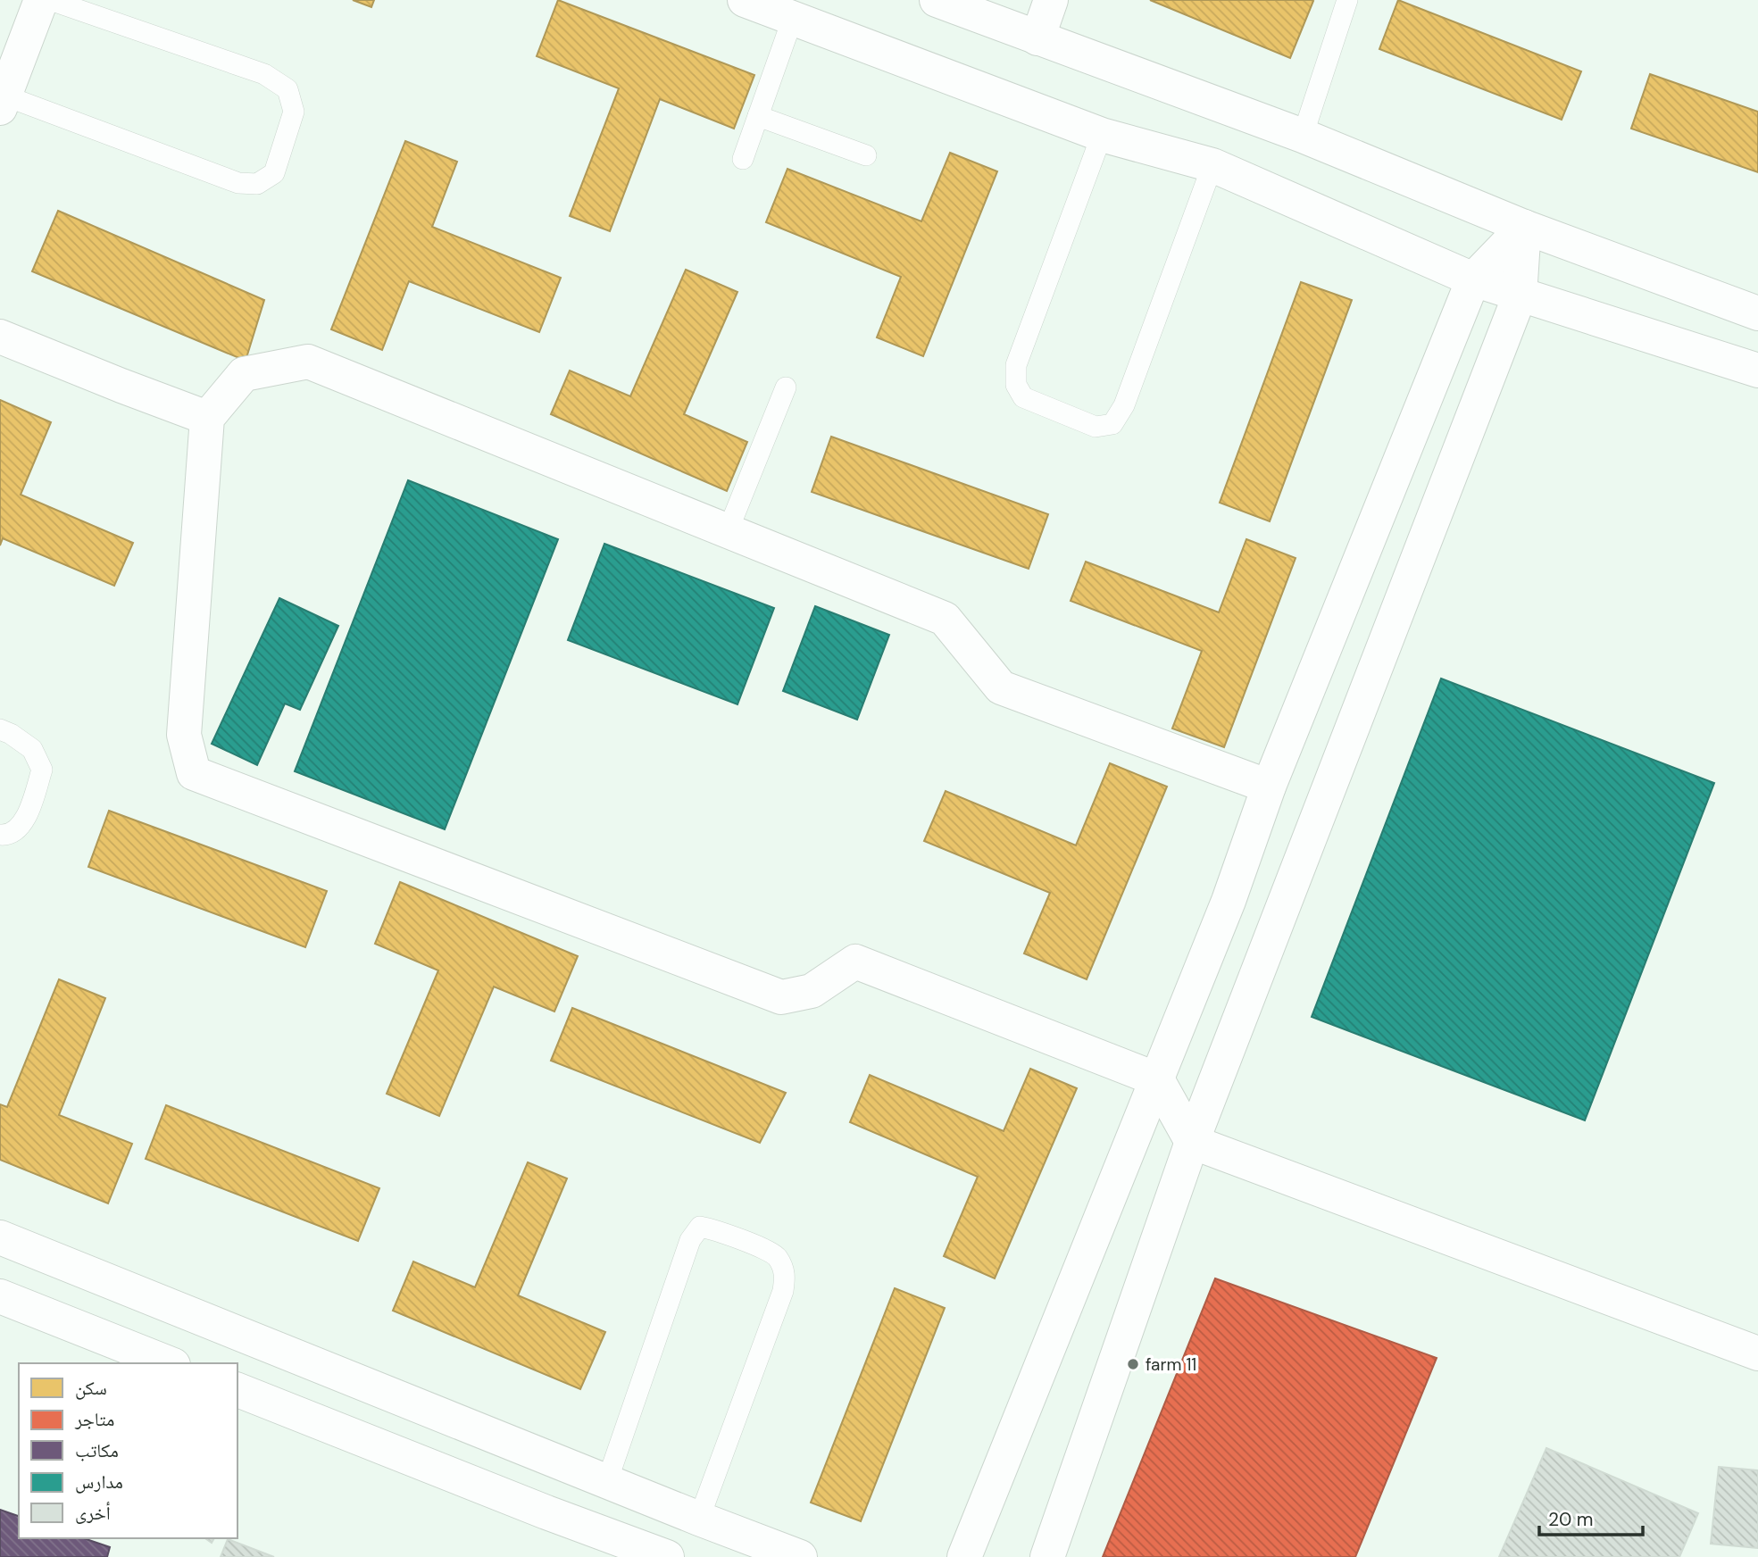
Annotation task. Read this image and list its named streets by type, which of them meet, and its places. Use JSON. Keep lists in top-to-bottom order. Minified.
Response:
{"places":["farm 11"],"legend":["سكن","متاجر","مكاتب","مدارس","أخرى"],"scale_bar":"20 m"}
